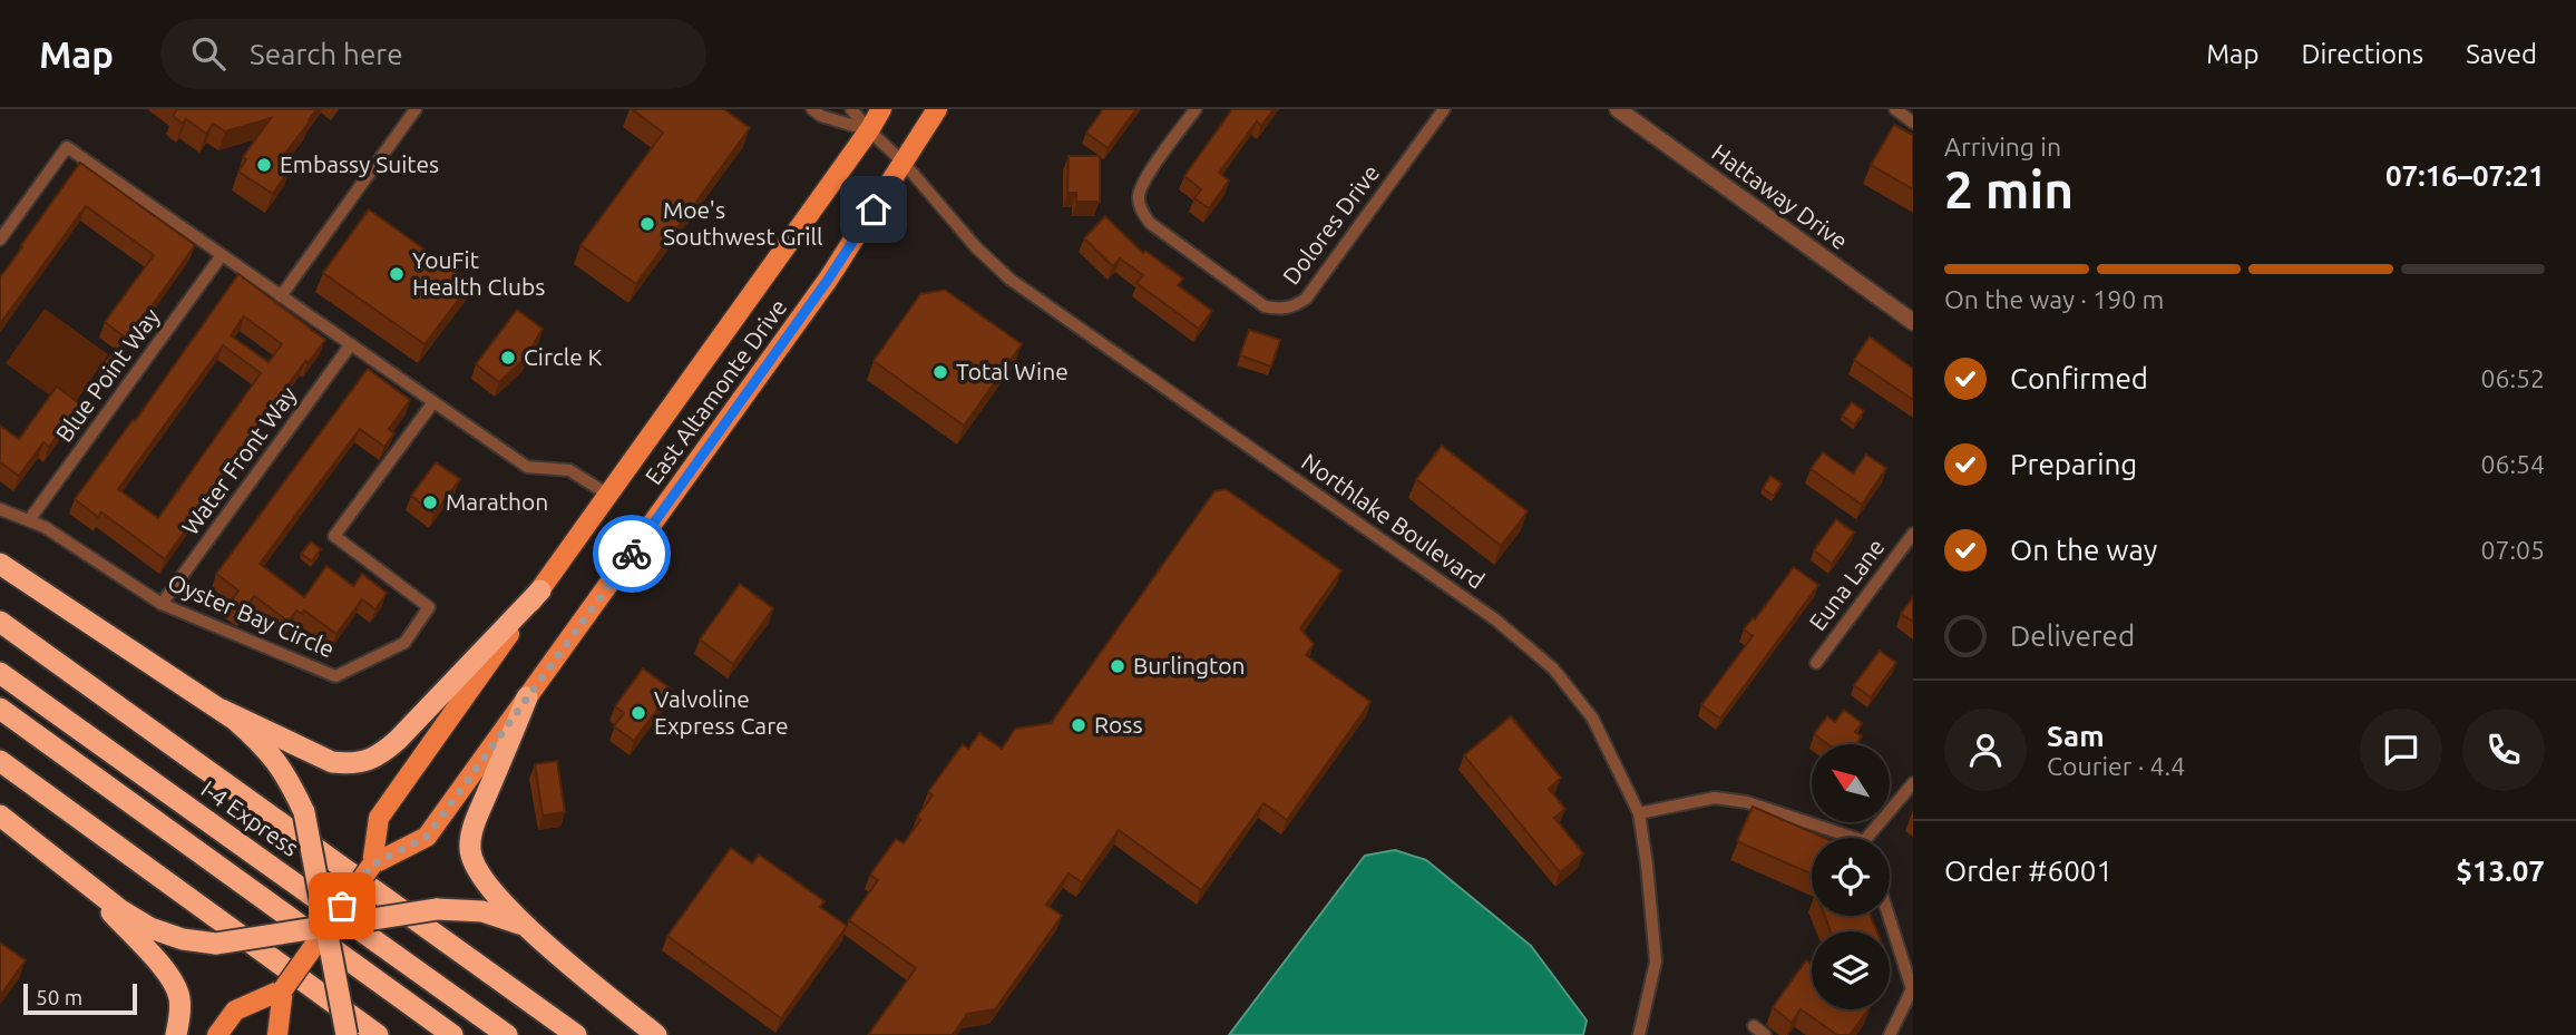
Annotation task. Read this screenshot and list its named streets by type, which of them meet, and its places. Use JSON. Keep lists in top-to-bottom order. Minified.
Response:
{"streets":{"highway":["I-4 Express"],"main road":["East Altamonte Drive"],"street":["Hattaway Drive","Dolores Drive","Blue Point Way","Water Front Way","Northlake Boulevard","Euna Lane","Oyster Bay Circle"]},"crossings":[["Blue Point Way","Oyster Bay Circle"],["East Altamonte Drive","Northlake Boulevard"],["Water Front Way","Oyster Bay Circle"]],"places":["Embassy Suites","Moe's Southwest Grill","YouFit Health Clubs","Circle K","Total Wine","Marathon","Burlington","Valvoline Express Care","Ross"],"scale_bar":"50 m","north":"top left","page":{"header":"Map","search":"Search here","nav":["Map","Directions","Saved"],"heading":["2 min","Arriving in","07:16–07:21"],"panel":["Sam","Courier · 4.4","Order #6001","$13.07"],"bar":"On the way · 190 m","list":[["Confirmed","06:52"],["Preparing","06:54"],["On the way","07:05"],"Delivered"],"scale":"50 m"}}
